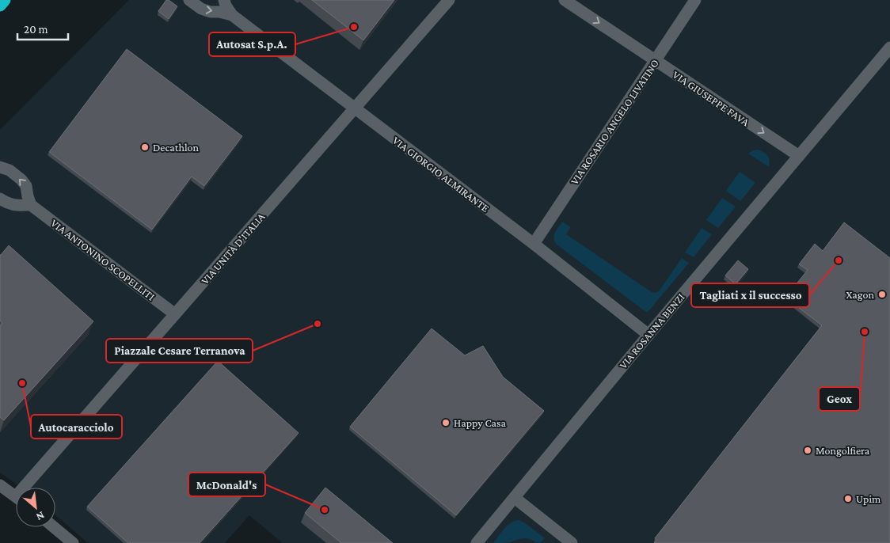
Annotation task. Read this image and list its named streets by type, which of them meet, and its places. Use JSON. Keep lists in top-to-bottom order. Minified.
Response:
{"streets":{"street":["VIA GIUSEPPE FAVA","VIA ROSARIO ANGELO LIVATINO","VIA GIORGIO ALMIRANTE","VIA UNITÀ D'ITALIA","VIA ANTONINO SCOPELLITI","VIA ROSANNA BENZI"]},"crossings":[["VIA GIUSEPPE FAVA","VIA ROSARIO ANGELO LIVATINO"],["VIA GIUSEPPE FAVA","VIA ROSANNA BENZI"],["VIA ROSARIO ANGELO LIVATINO","VIA GIORGIO ALMIRANTE"],["VIA GIORGIO ALMIRANTE","VIA UNITÀ D'ITALIA"],["VIA GIORGIO ALMIRANTE","VIA ROSANNA BENZI"],["VIA UNITÀ D'ITALIA","VIA ANTONINO SCOPELLITI"]],"one_way":["VIA GIUSEPPE FAVA"],"places":["Autosat S.p.A.","Decathlon","Tagliati x il successo","Xagon","Piazzale Cesare Terranova","Geox","Autocaracciolo","Happy Casa","Mongolfiera","Upim","McDonald's"],"scale_bar":"20 m","north":"bottom right"}
